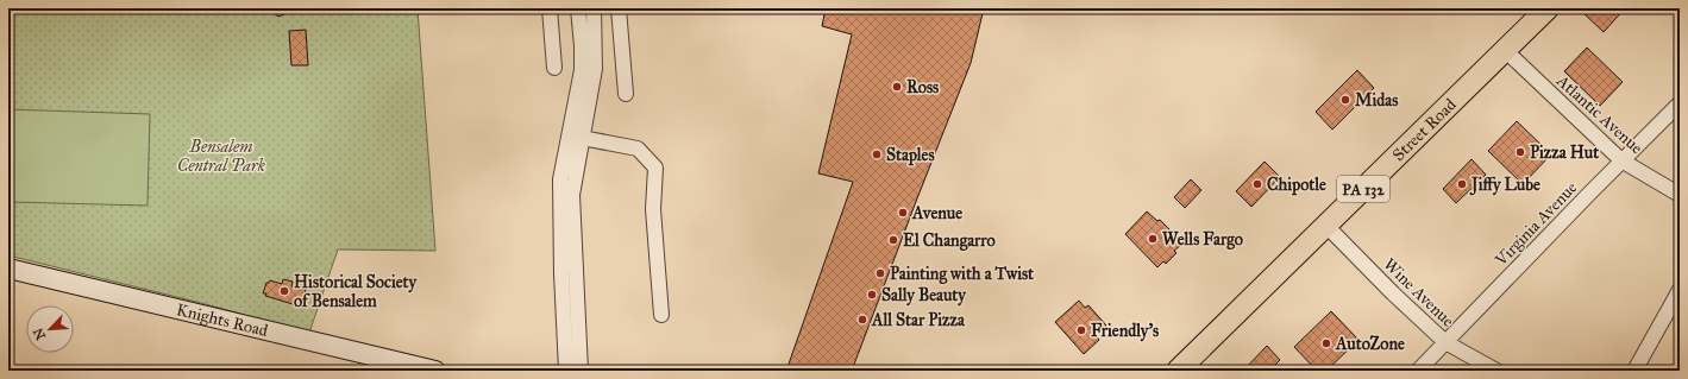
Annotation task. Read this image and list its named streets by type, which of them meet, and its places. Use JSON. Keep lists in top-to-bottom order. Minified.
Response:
{"streets":{"main road":["Street Road","PA 132","Knights Road"],"street":["Atlantic Avenue","Virginia Avenue","Wine Avenue"]},"crossings":[["Atlantic Avenue","Street Road"],["Atlantic Avenue","Virginia Avenue"],["Street Road","Wine Avenue"],["Virginia Avenue","Wine Avenue"]],"parks":["Bensalem Central Park"],"places":["Ross","Midas","Pizza Hut","Staples","Chipotle","Jiffy Lube","Avenue","Wells Fargo","El Changarro","Painting with a Twist","Historical Society of Bensalem","Sally Beauty","All Star Pizza","Friendly's","AutoZone"],"north":"bottom left"}
